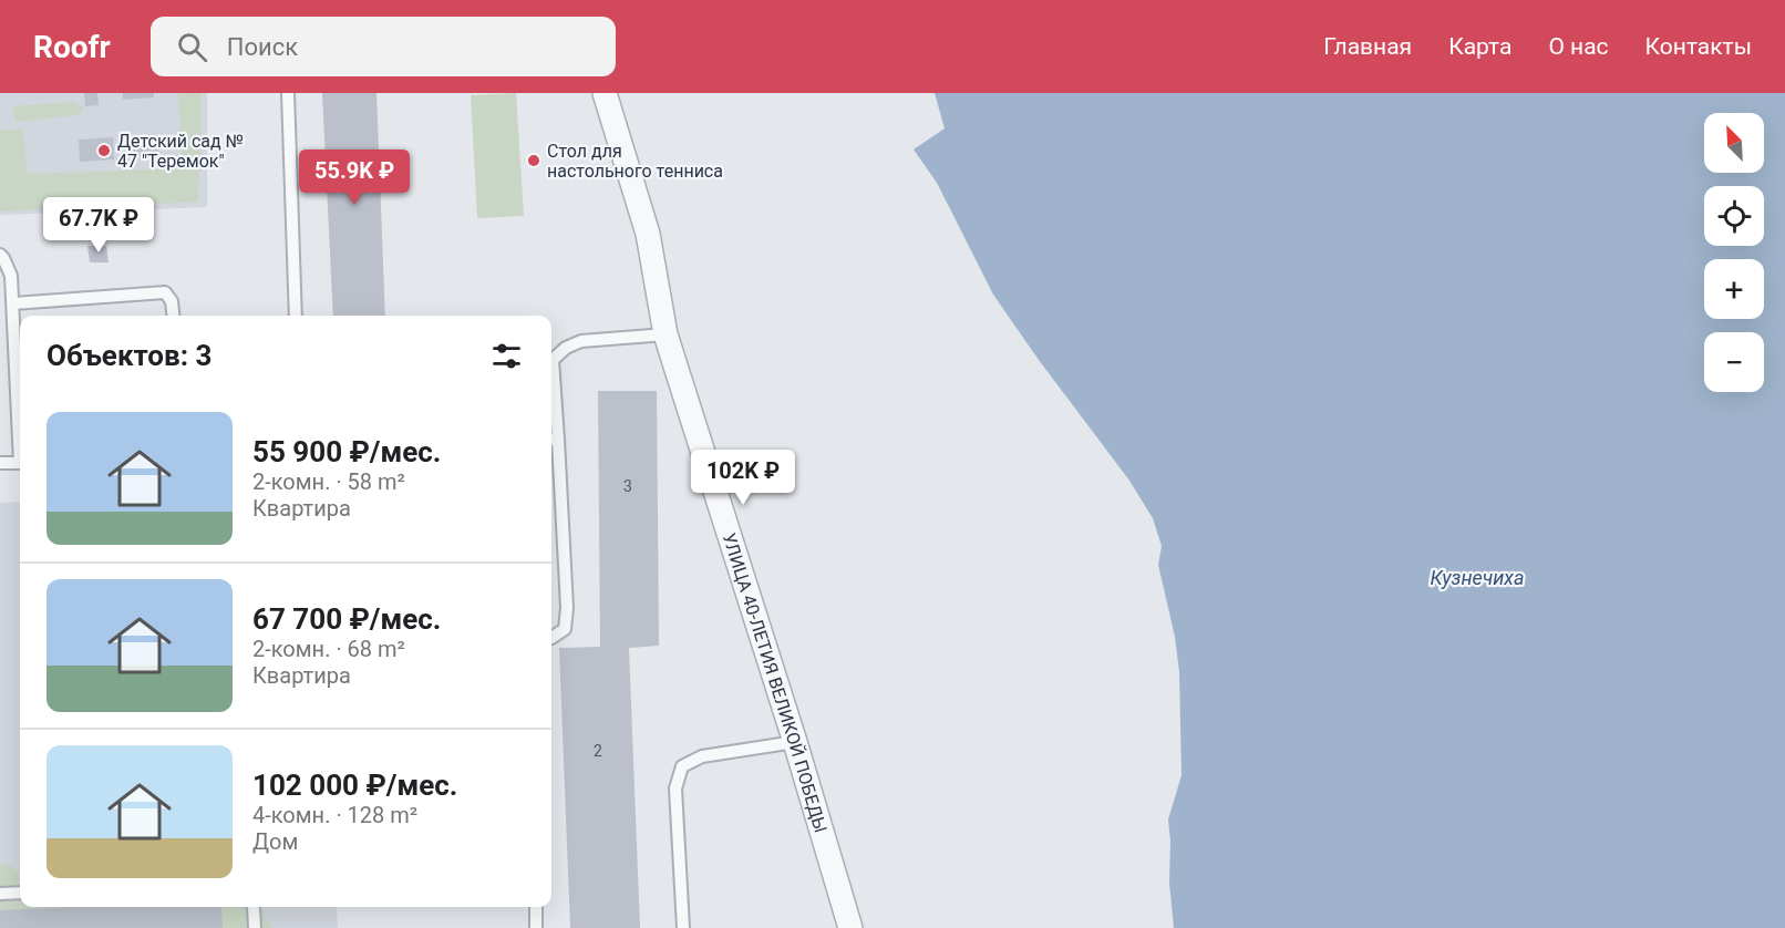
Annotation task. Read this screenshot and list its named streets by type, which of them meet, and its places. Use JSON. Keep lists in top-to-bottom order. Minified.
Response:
{"streets":{"street":["УЛИЦА 40-ЛЕТИЯ ВЕЛИКОЙ ПОБЕДЫ"]},"water":["Кузнечиха"],"places":["Детский сад № 47 \"Теремок\"","Стол для настольного тенниса"],"house_numbers":["3","2"],"north":"top left","page":{"header":"Roofr","search":"Поиск","nav":["Главная","Карта","О нас","Контакты"],"map_buttons":["+","−"],"price":["55.9K ₽","67.7K ₽","102K ₽"],"heading":"Объектов: 3","list":[{"name":"55 900 ₽/мес.","note":"2-комн. · 58 m² · Квартира"},{"name":"67 700 ₽/мес.","note":"2-комн. · 68 m² · Квартира"},{"name":"102 000 ₽/мес.","note":"4-комн. · 128 m² · Дом"}]}}
